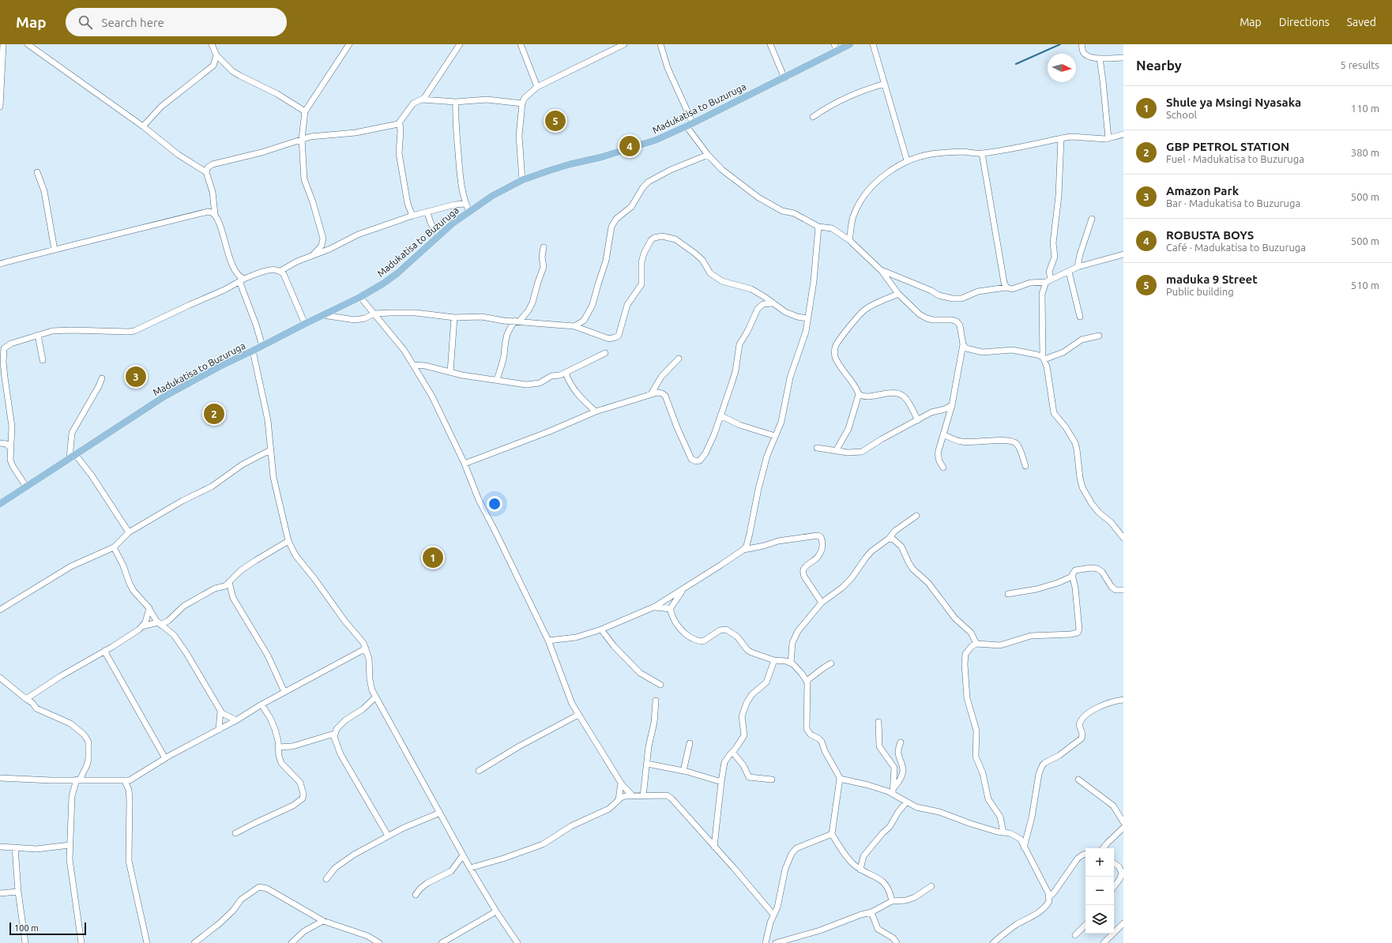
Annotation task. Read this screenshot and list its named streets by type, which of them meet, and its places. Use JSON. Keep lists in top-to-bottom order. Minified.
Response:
{"streets":{"main road":["Madukatisa to Buzuruga"]},"scale_bar":"100 m","north":"right","page":{"header":"Map","search":"Search here","nav":["Map","Directions","Saved"],"heading":["Nearby","5 results"],"list":[{"mark":"1","name":"Shule ya Msingi Nyasaka","note":"School","value":"110 m"},{"mark":"2","name":"GBP PETROL STATION","note":"Fuel · Madukatisa to Buzuruga","value":"380 m"},{"mark":"3","name":"Amazon Park","note":"Bar · Madukatisa to Buzuruga","value":"500 m"},{"mark":"4","name":"ROBUSTA BOYS","note":"Café · Madukatisa to Buzuruga","value":"500 m"},{"mark":"5","name":"maduka 9 Street","note":"Public building","value":"510 m"}],"pins":["5","4","3","2","1"],"map_buttons":["+","−"],"scale":"100 m"}}
